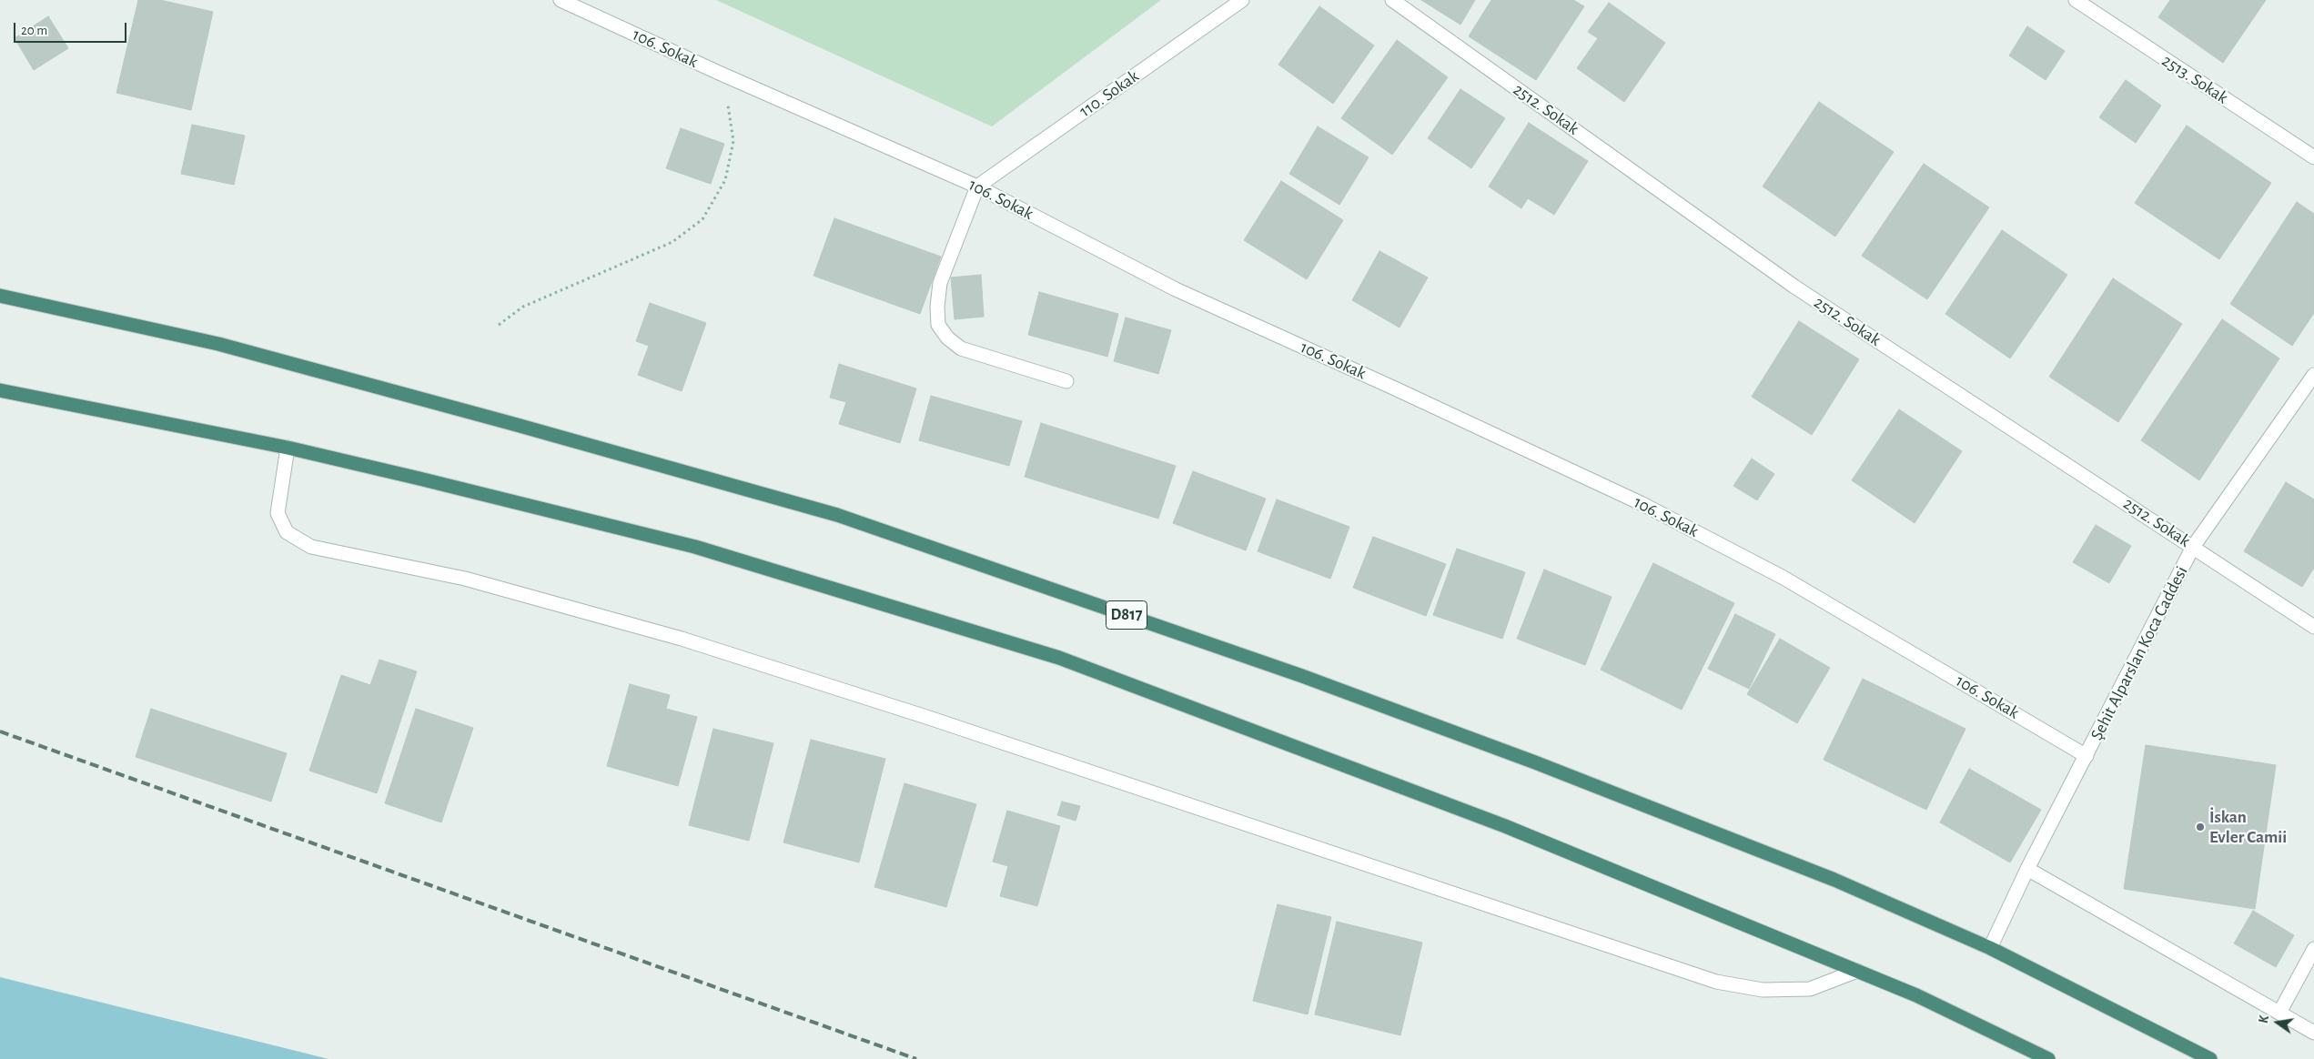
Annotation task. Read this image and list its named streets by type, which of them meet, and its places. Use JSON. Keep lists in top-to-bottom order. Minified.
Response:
{"streets":{"highway":["D817"],"street":["106. Sokak","2513. Sokak","110. Sokak","2512. Sokak","Şehit Alparslan Koca Caddesi"]},"crossings":[["106. Sokak","110. Sokak"],["106. Sokak","Şehit Alparslan Koca Caddesi"],["2512. Sokak","Şehit Alparslan Koca Caddesi"],["D817","Şehit Alparslan Koca Caddesi"]],"places":["İskan Evler Camii"],"scale_bar":"20 m","north":"left"}
